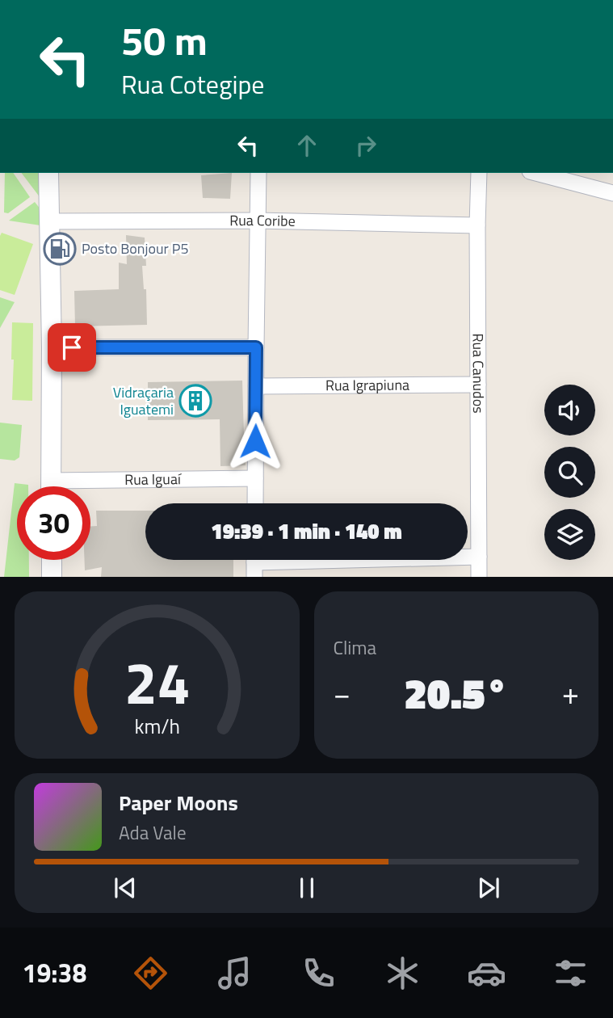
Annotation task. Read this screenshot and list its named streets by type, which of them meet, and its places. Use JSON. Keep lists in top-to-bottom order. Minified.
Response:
{"streets":{"street":["Rua Coribe","Rua Canudos","Rua Igrapiuna","Rua Iguaí"]},"crossings":[["Rua Coribe","Rua Canudos"],["Rua Canudos","Rua Igrapiuna"]],"places":{"fuel station":["Posto Bonjour P5"],"building":["Vidraçaria Iguatemi"]},"page":{"turn":["50 m","Rua Cotegipe"],"limit":"30","trip":"19:39 · 1 min · 140 m","tile":"Clima","heat":["−","20.5°","+"],"song":["Paper Moons","Ada Vale"],"tabs":"19:38","gauge":["24","km/h"]}}
